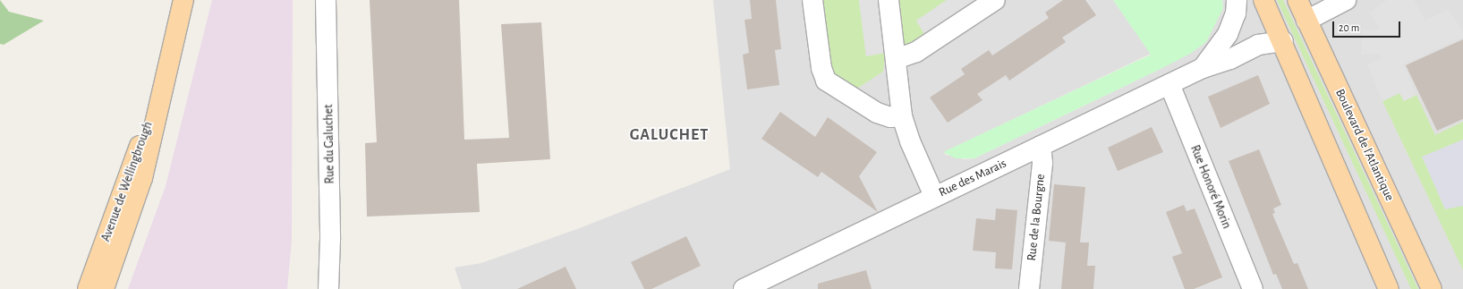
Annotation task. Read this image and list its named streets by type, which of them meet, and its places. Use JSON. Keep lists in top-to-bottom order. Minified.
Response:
{"streets":{"main road":["Boulevard de l'Atlantique","Avenue de Wellingbrough"],"street":["Rue du Galuchet","Rue des Marais","Rue Honoré Morin","Rue de la Bourgne"]},"crossings":[["Rue des Marais","Rue Honoré Morin"],["Rue des Marais","Rue de la Bourgne"]],"districts":["GALUCHET"],"scale_bar":"20 m"}
